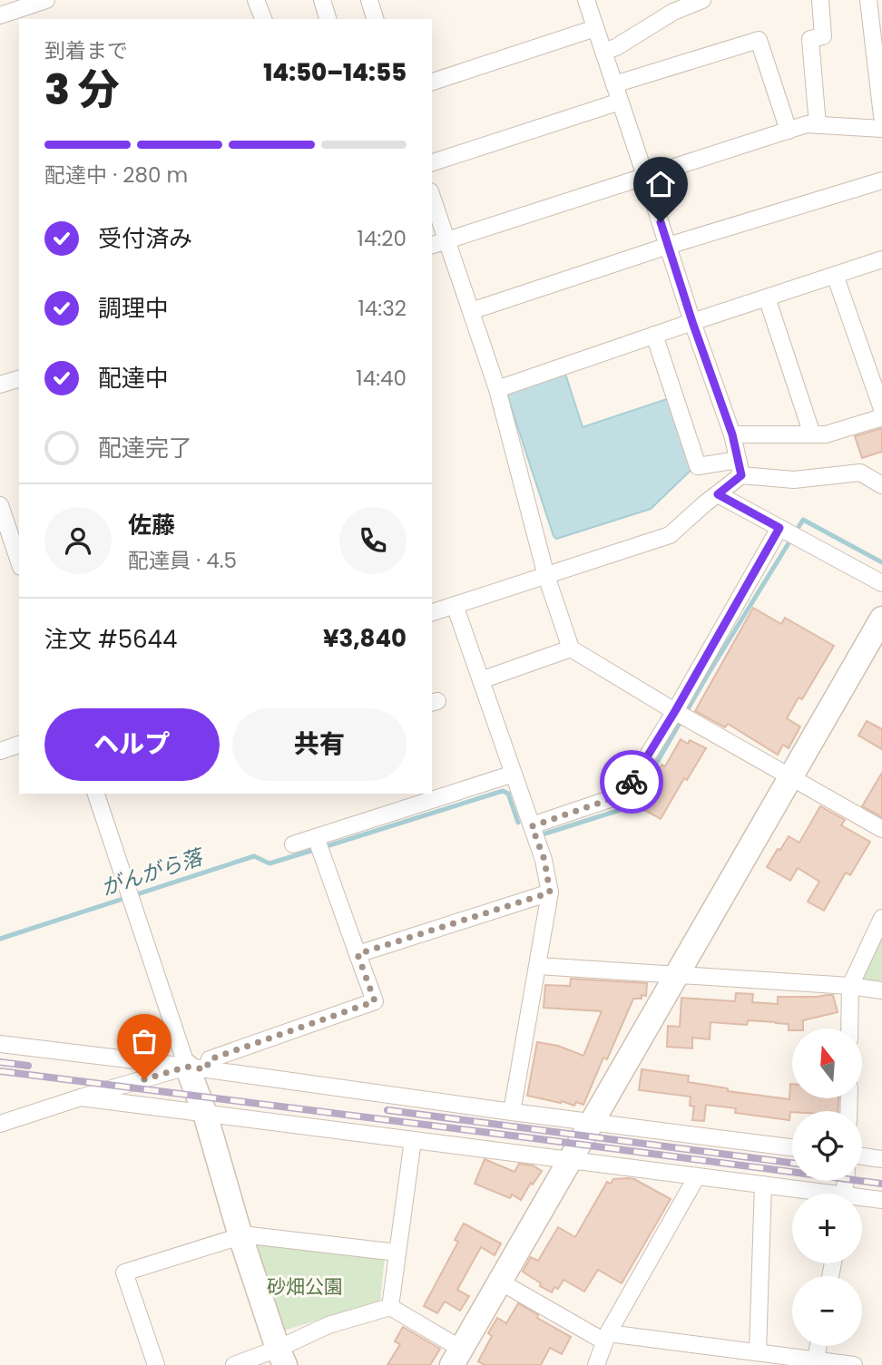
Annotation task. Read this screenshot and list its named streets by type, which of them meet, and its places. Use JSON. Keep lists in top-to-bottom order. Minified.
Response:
{"water":["がんがら落"],"parks":["砂畑公園"],"north":"top","page":{"heading":["3 分","到着まで","14:50–14:55"],"panel":["佐藤","配達員 · 4.5","注文 #5644","¥3,840"],"bar":"配達中 · 280 m","list":[["受付済み","14:20"],["調理中","14:32"],["配達中","14:40"],"配達完了"],"buttons":["ヘルプ","共有"],"map_buttons":["+","−"]}}
